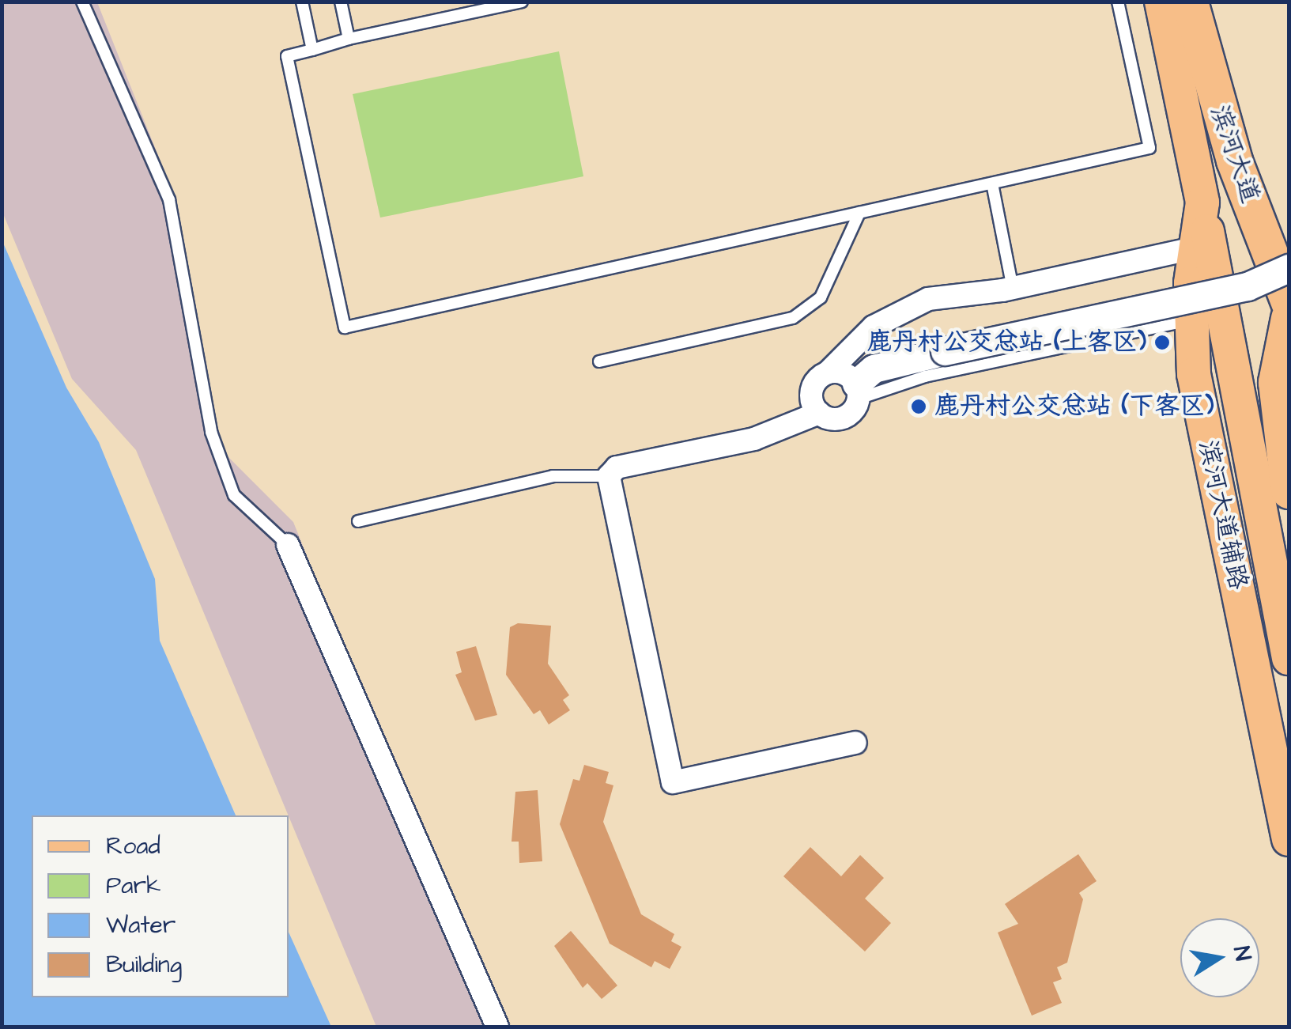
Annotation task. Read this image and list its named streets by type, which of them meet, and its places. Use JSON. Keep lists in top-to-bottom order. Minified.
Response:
{"streets":{"highway":["滨河大道"],"main road":["滨河大道辅路"]},"places":["鹿丹村公交总站 (上客区)","鹿丹村公交总站 (下客区)"],"legend":["Road","Park","Water","Building"],"north":"right"}
